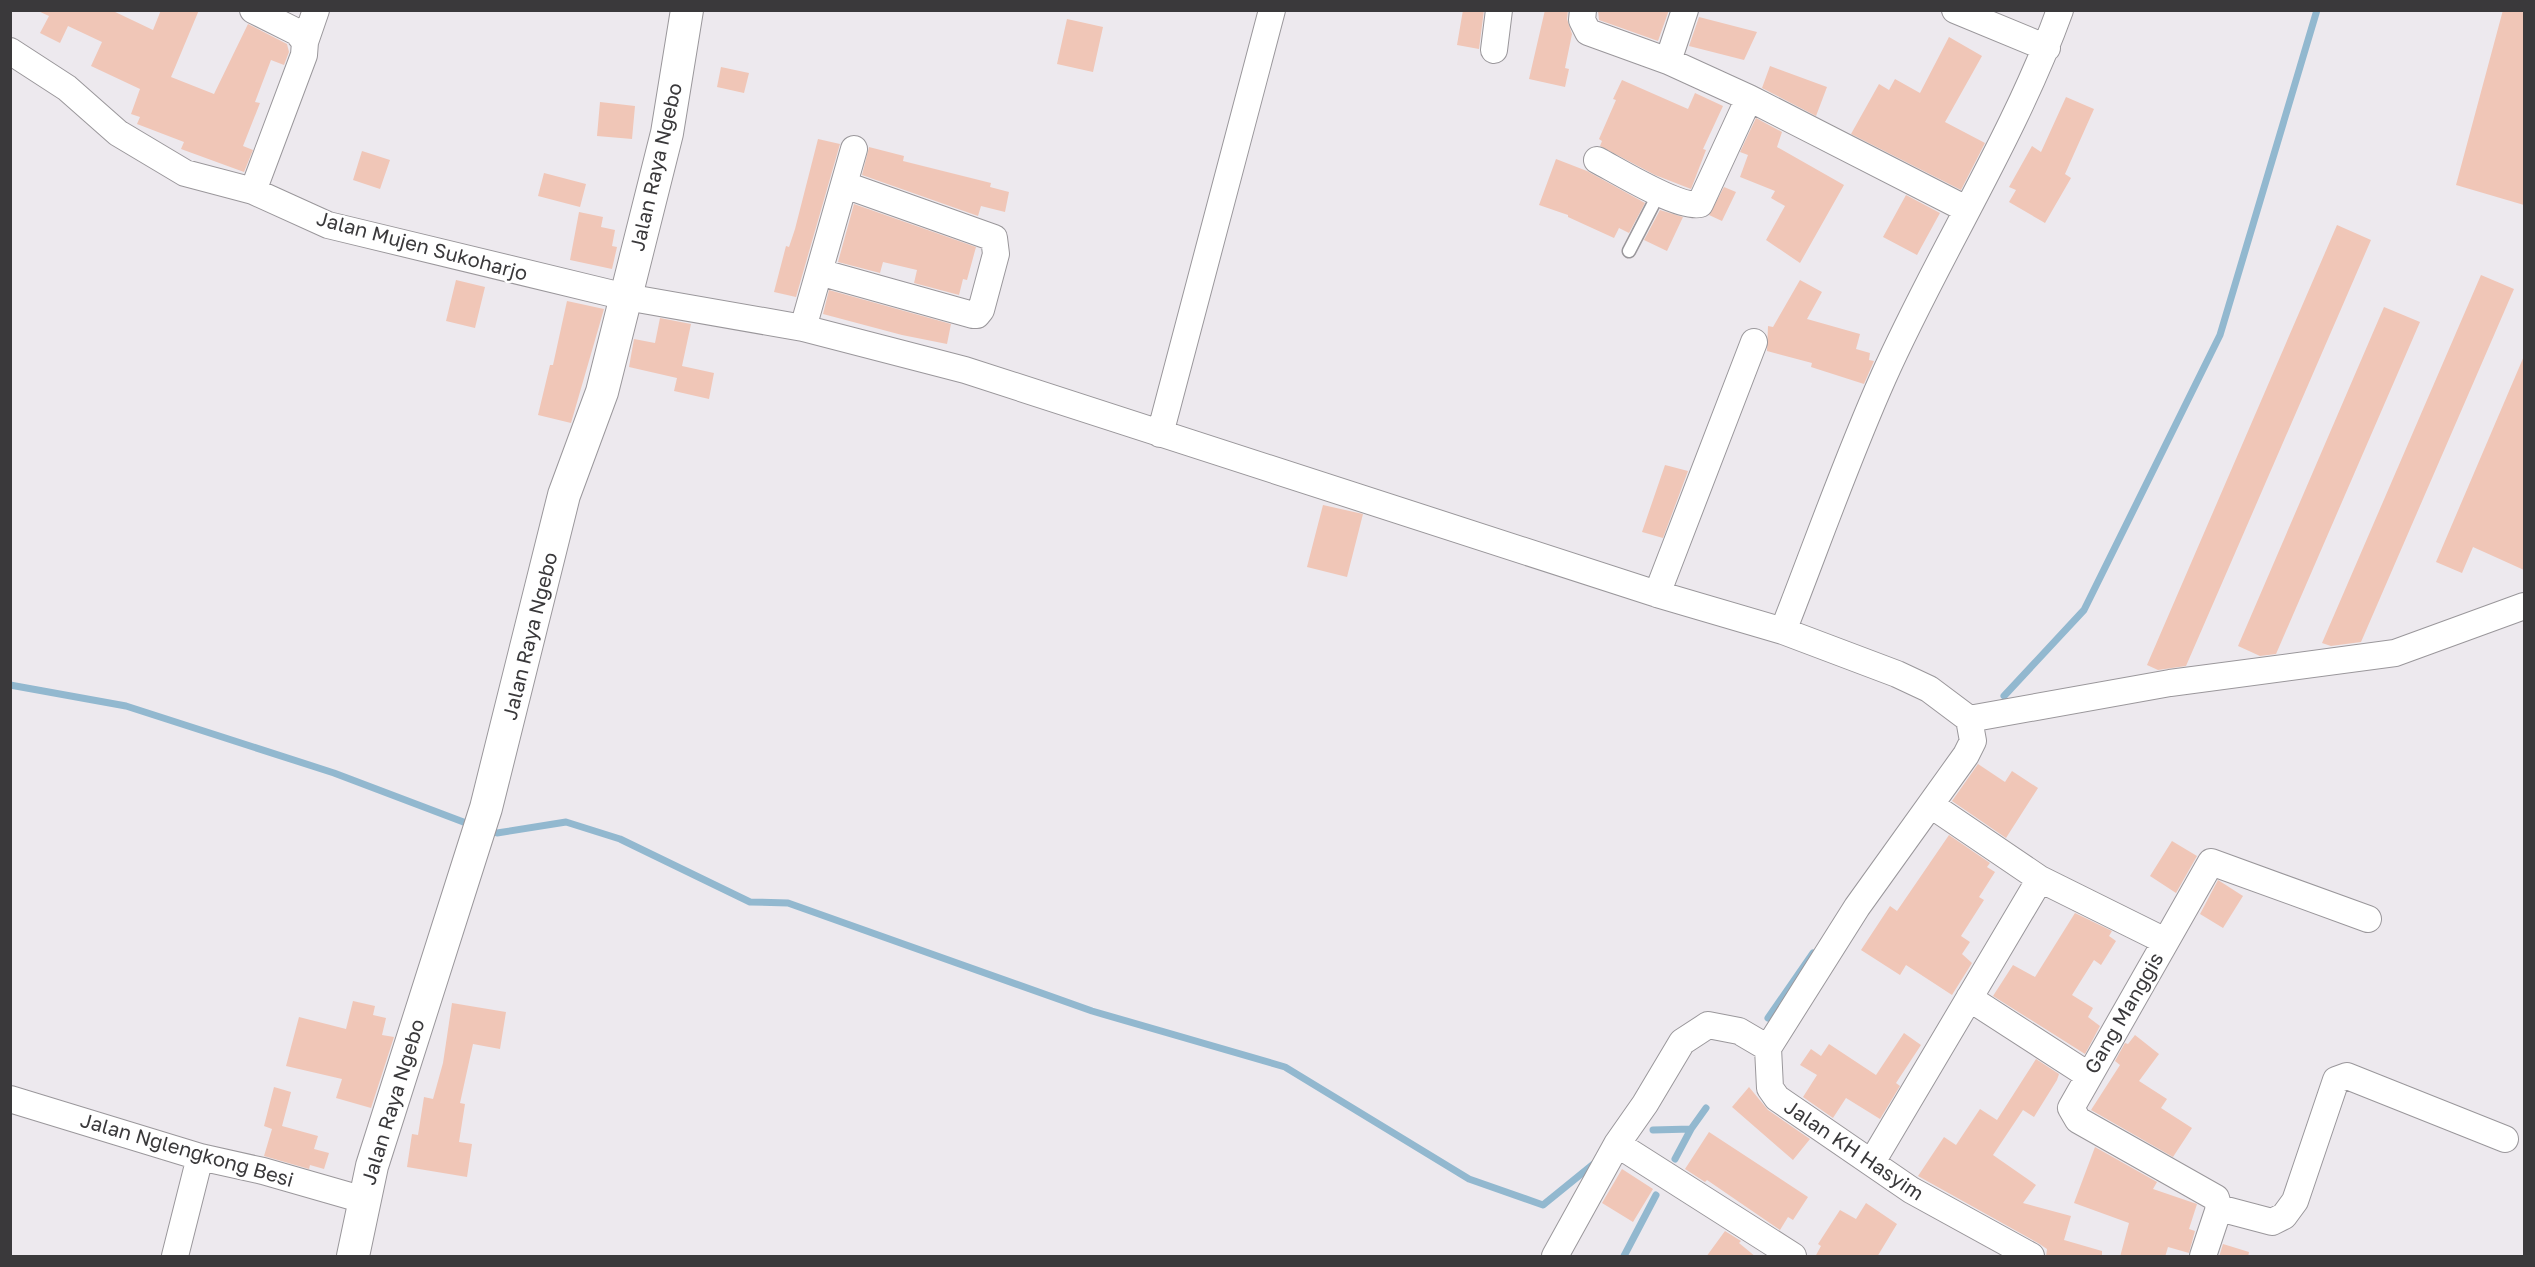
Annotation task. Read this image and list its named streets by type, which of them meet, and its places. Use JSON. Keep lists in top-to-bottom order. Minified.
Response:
{"streets":{"street":["Jalan Raya Ngebo","Jalan Mujen Sukoharjo","Gang Manggis","Jalan Nglengkong Besi","Jalan KH Hasyim"]},"crossings":[["Jalan Raya Ngebo","Jalan Mujen Sukoharjo"],["Jalan Raya Ngebo","Jalan Nglengkong Besi"]]}
